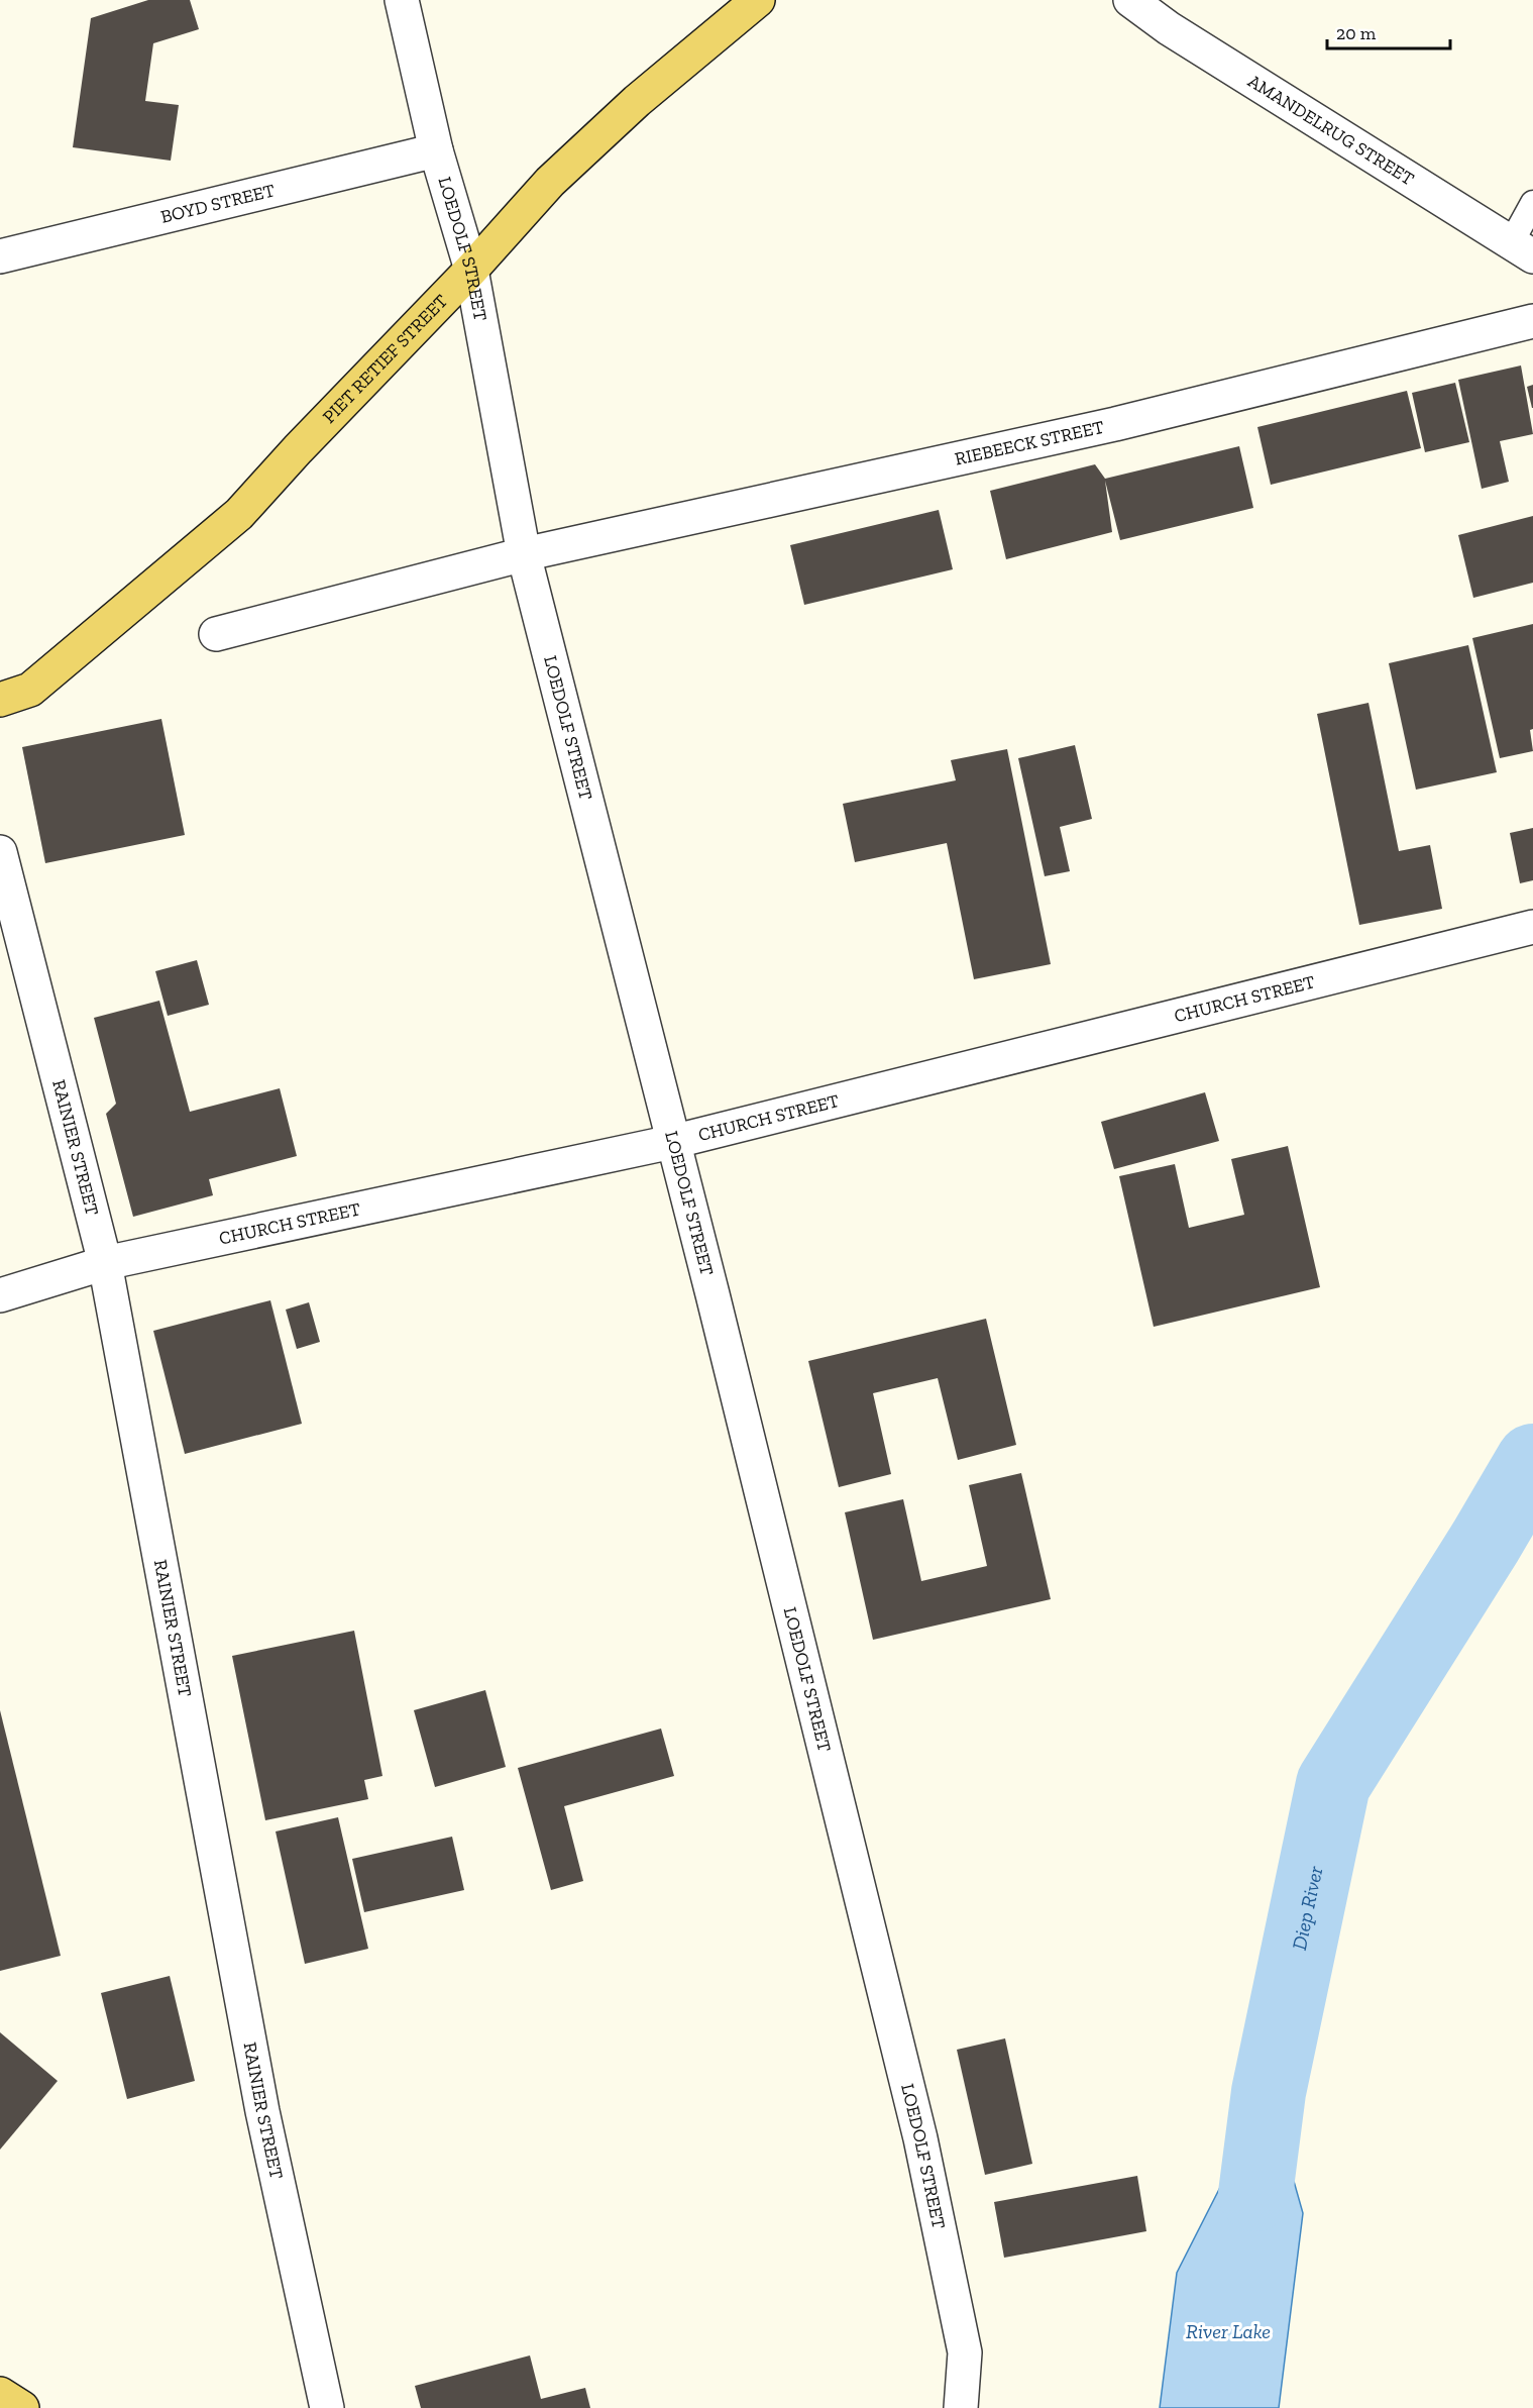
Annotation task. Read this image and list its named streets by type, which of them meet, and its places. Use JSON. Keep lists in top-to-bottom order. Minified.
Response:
{"streets":{"main road":["PIET RETIEF STREET"],"street":["AMANDELRUG STREET","BOYD STREET","LOEDOLF STREET","RIEBEECK STREET","CHURCH STREET","RAINIER STREET"]},"crossings":[["BOYD STREET","LOEDOLF STREET"],["LOEDOLF STREET","PIET RETIEF STREET"],["LOEDOLF STREET","RIEBEECK STREET"],["LOEDOLF STREET","CHURCH STREET"],["CHURCH STREET","RAINIER STREET"]],"water":["Diep River","River Lake"],"scale_bar":"20 m"}
